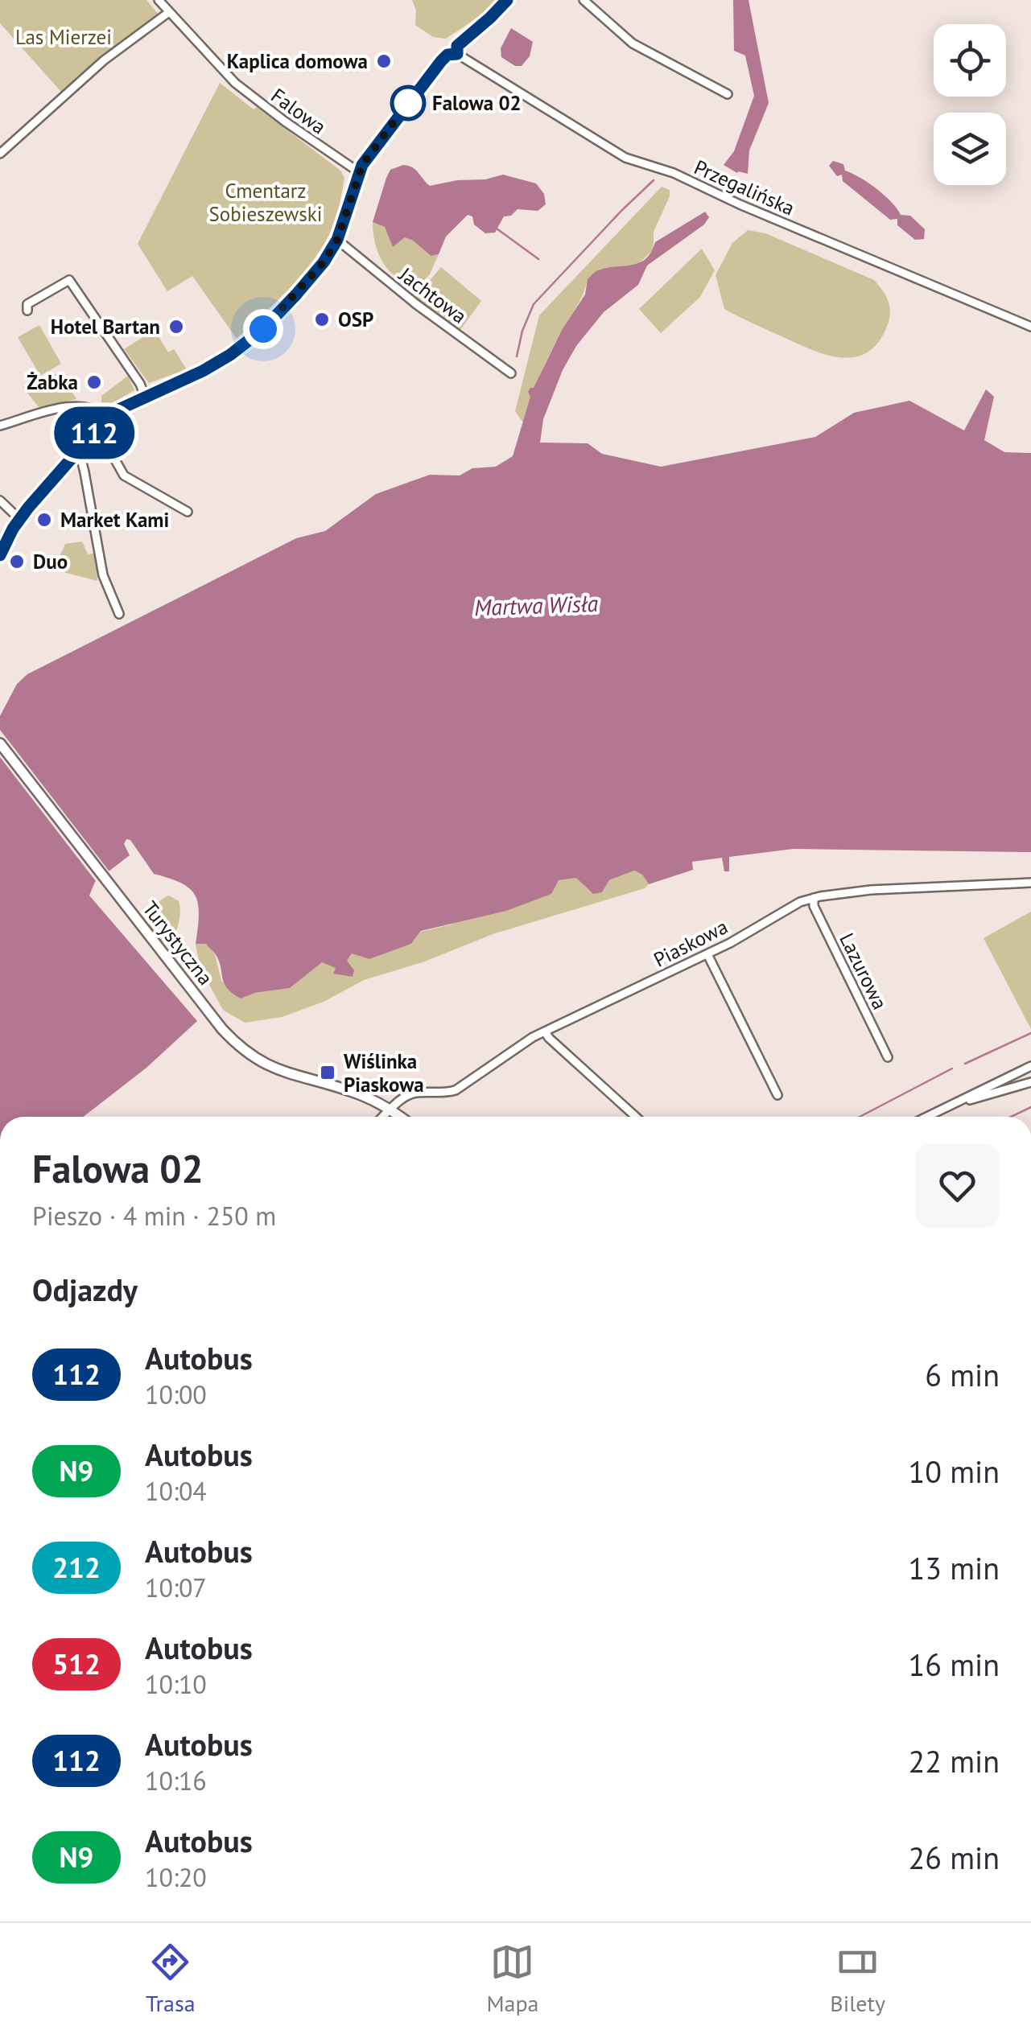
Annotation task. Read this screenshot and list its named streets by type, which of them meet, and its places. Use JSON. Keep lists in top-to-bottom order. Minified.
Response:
{"streets":{"main road":["Turystyczna"],"street":["Falowa","Przegalińska","Jachtowa","Piaskowa","Lazurowa"]},"crossings":[["Turystyczna","Piaskowa"],["Piaskowa","Lazurowa"]],"water":["Martwa Wisła"],"parks":["Las Mierzei","Cmentarz Sobieszewski"],"places":{"other":["Kaplica domowa","Falowa 02","OSP","Hotel Bartan","Żabka","Market Kami","Duo"],"transit":["Wiślinka Piaskowa"]},"lines":["bus line 112"],"page":{"on_map":"112","heading":[["Falowa 02","Pieszo · 4 min · 250 m"],"Odjazdy"],"list":[{"mark":"112","name":"Autobus","note":"10:00","value":"6 min"},{"mark":"N9","name":"Autobus","note":"10:04","value":"10 min"},{"mark":"212","name":"Autobus","note":"10:07","value":"13 min"},{"mark":"512","name":"Autobus","note":"10:10","value":"16 min"},{"mark":"112","name":"Autobus","note":"10:16","value":"22 min"},{"mark":"N9","name":"Autobus","note":"10:20","value":"26 min"}],"tabs":["Trasa","Mapa","Bilety"]}}
